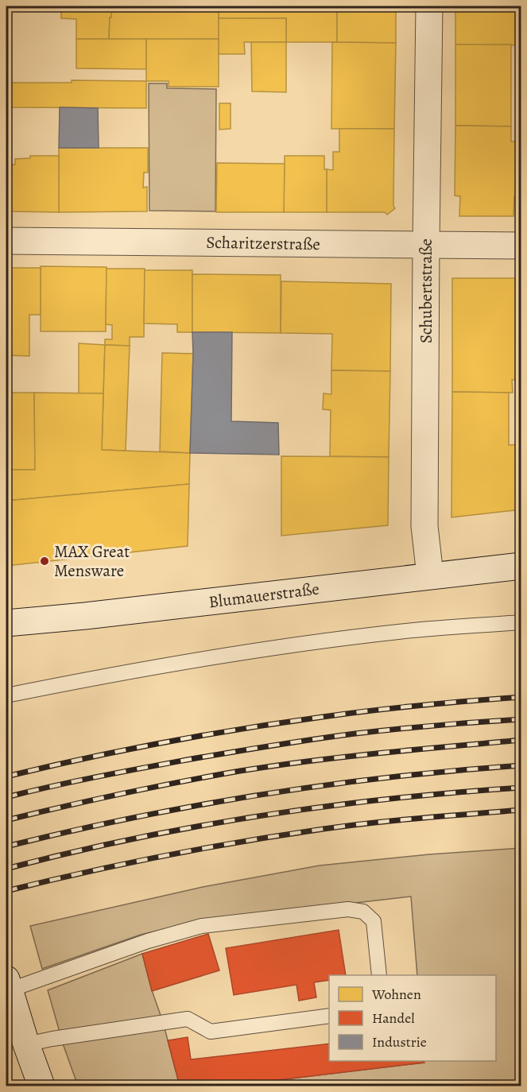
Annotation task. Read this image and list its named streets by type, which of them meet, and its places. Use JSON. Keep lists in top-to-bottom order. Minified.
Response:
{"streets":{"street":["Scharitzerstraße","Schubertstraße","Blumauerstraße"]},"crossings":[["Scharitzerstraße","Schubertstraße"],["Schubertstraße","Blumauerstraße"]],"places":["MAX Great Mensware"],"legend":["Wohnen","Handel","Industrie"]}
